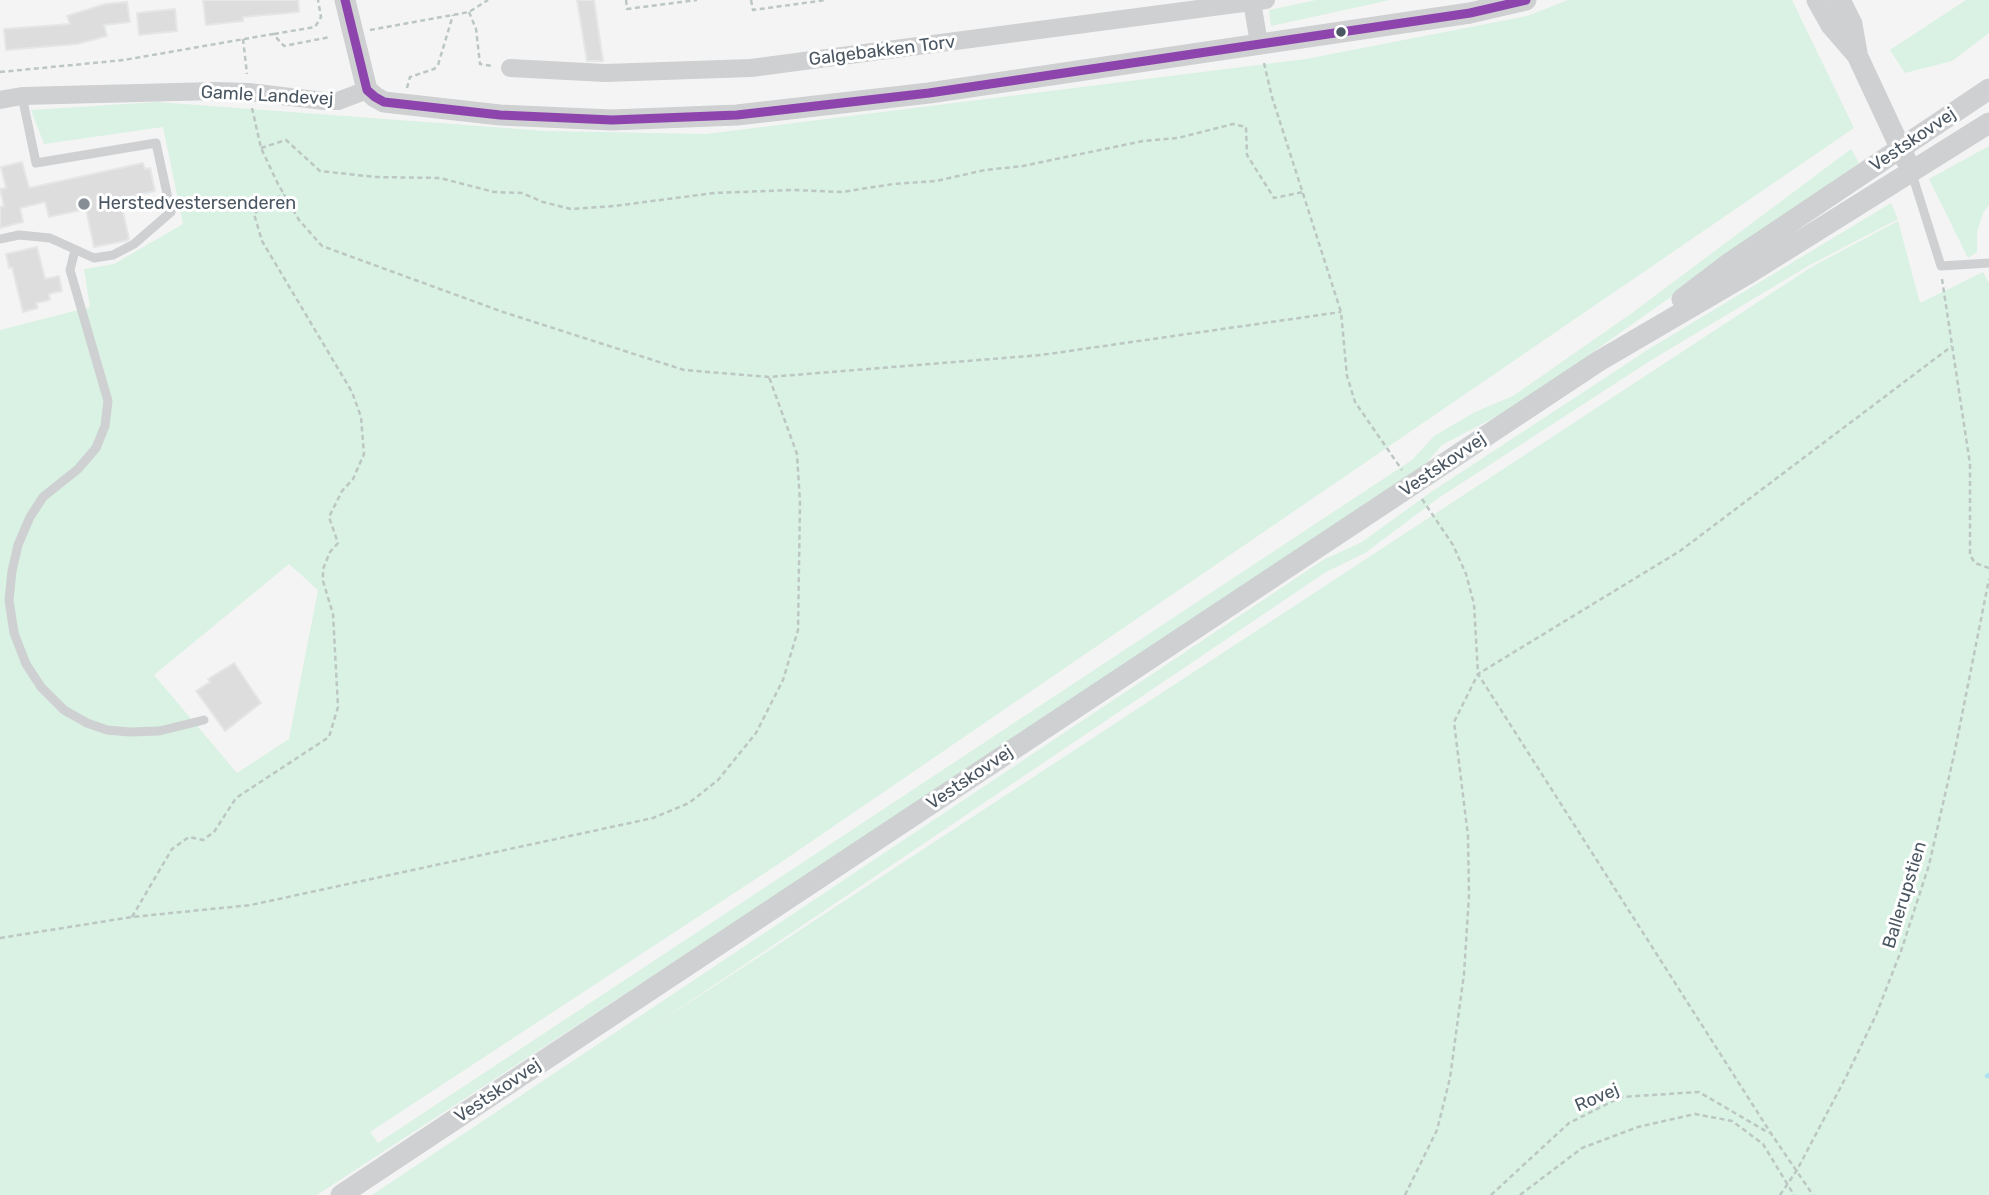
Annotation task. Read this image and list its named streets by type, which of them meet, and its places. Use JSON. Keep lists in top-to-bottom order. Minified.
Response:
{"streets":{"street":["Galgebakken Torv","Gamle Landevej","Vestskovvej"],"path":["Ballerupstien","Rovej"]},"places":["Herstedvestersenderen"]}
